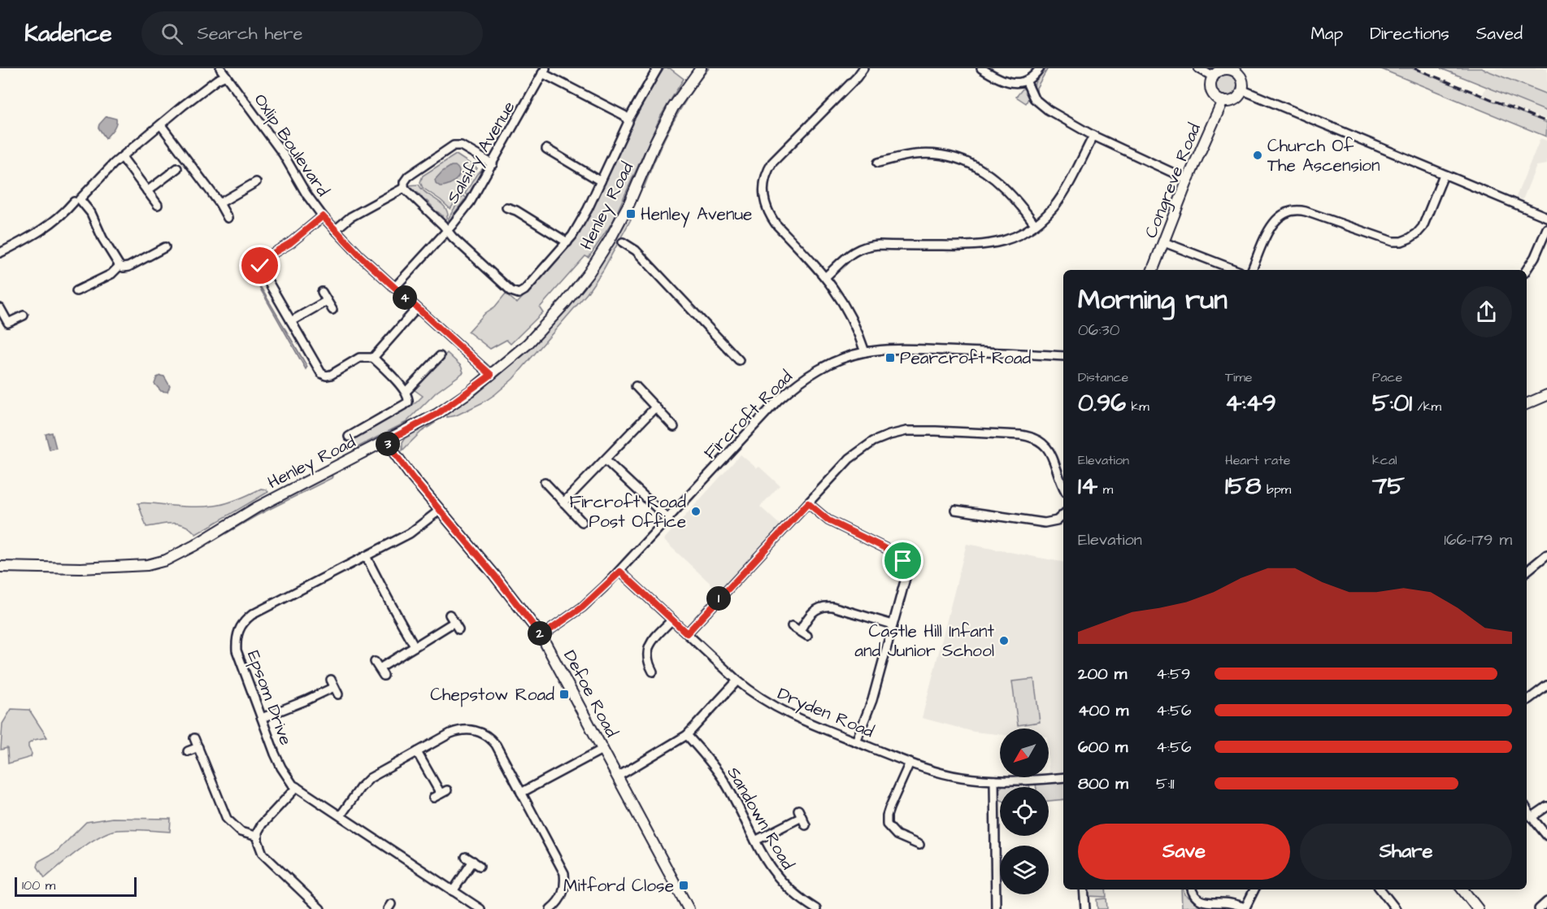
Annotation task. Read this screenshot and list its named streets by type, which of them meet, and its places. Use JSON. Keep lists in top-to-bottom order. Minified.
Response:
{"streets":{"street":["Oxlip Boulevard","Salsify Avenue","Congreve Road","Henley Road","Fircroft Road","Defoe Road","Epsom Drive","Dryden Road","Sandown Road"]},"crossings":[["Oxlip Boulevard","Salsify Avenue"],["Oxlip Boulevard","Henley Road"],["Henley Road","Defoe Road"],["Fircroft Road","Defoe Road"],["Fircroft Road","Dryden Road"],["Defoe Road","Epsom Drive"]],"places":{"other":["Church Of The Ascension","Fircroft Road Post Office","Castle Hill Infant and Junior School"],"transit":["Henley Avenue","Pearcroft Road","Chepstow Road","Mitford Close"]},"scale_bar":"100 m","north":"bottom left","page":{"header":"Kadence","search":"Search here","nav":["Map","Directions","Saved"],"heading":["Morning run","06:30"],"pins":["4","3","1","2"],"stats":[["Distance","0.96 km"],["Time","4:49"],["Pace","5:01 /km"],["Elevation","14 m"],["Heart rate","158 bpm"],["kcal","75"]],"chart":["Elevation","166–179 m"],"list":[{"name":"200 m","note":"4:59"},{"name":"400 m","note":"4:56"},{"name":"600 m","note":"4:56"},{"name":"800 m","note":"5:11"}],"buttons":["Save","Share"],"scale":"100 m"}}
